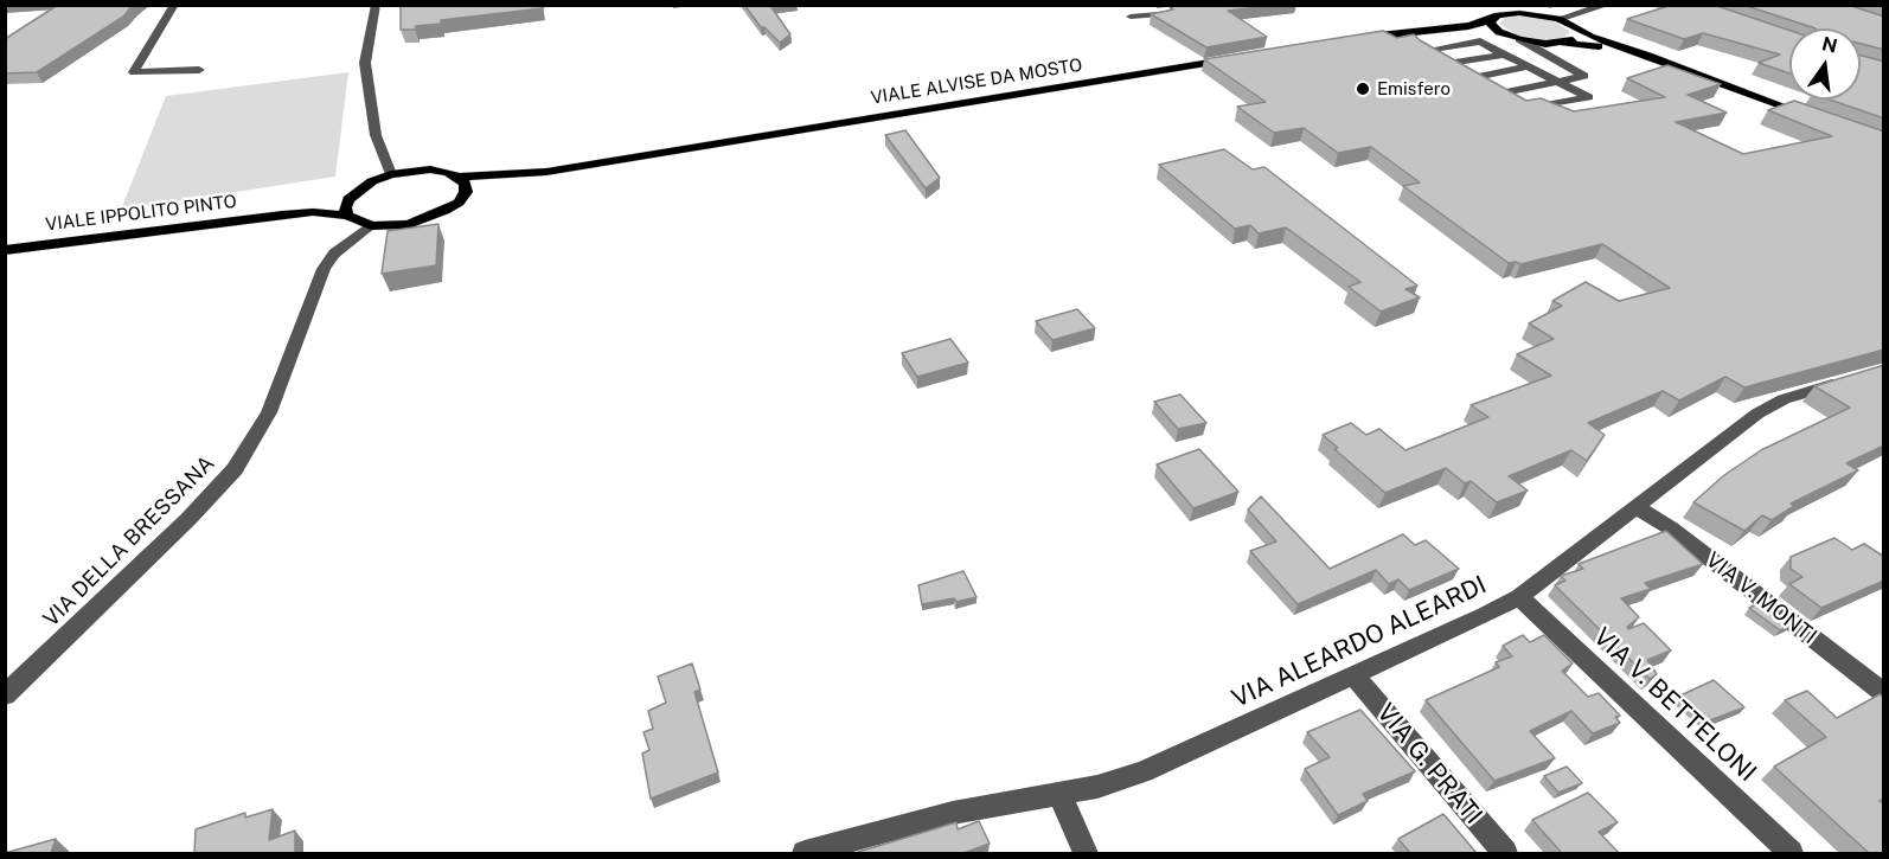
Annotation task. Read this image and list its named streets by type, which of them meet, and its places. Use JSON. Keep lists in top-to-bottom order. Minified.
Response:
{"streets":{"main road":["VIALE ALVISE DA MOSTO","VIALE IPPOLITO PINTO"],"street":["VIA DELLA BRESSANA","VIA V. MONTI","VIA ALEARDO ALEARDI","VIA V. BETTELONI","VIA G. PRATI"]},"crossings":[["VIALE ALVISE DA MOSTO","VIALE IPPOLITO PINTO"],["VIALE ALVISE DA MOSTO","VIA DELLA BRESSANA"],["VIALE IPPOLITO PINTO","VIA DELLA BRESSANA"],["VIA V. MONTI","VIA ALEARDO ALEARDI"],["VIA ALEARDO ALEARDI","VIA V. BETTELONI"],["VIA ALEARDO ALEARDI","VIA G. PRATI"]],"places":["Emisfero"],"north":"top"}
